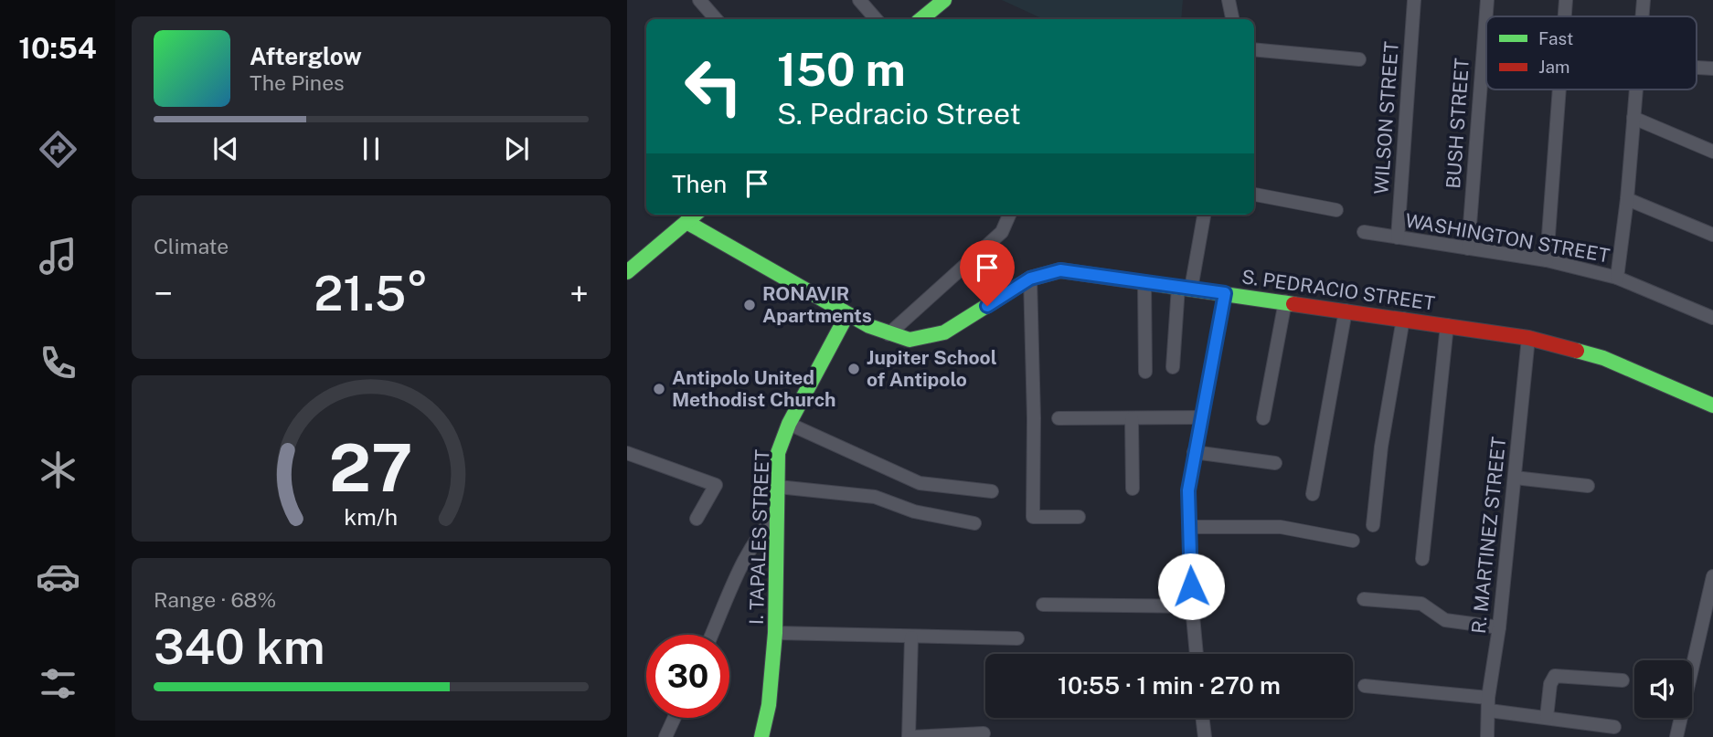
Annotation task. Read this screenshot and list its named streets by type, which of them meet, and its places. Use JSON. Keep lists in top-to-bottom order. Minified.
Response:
{"streets":{"street":["WILSON STREET","BUSH STREET","WASHINGTON STREET","S. PEDRACIO STREET","R. MARTINEZ STREET","I. TAPALES STREET"]},"crossings":[["WILSON STREET","WASHINGTON STREET"],["BUSH STREET","WASHINGTON STREET"],["S. PEDRACIO STREET","R. MARTINEZ STREET"],["S. PEDRACIO STREET","I. TAPALES STREET"]],"places":["RONAVIR Apartments","Jupiter School of Antipolo","Antipolo United Methodist Church"],"legend":["Fast","Jam"],"page":{"tabs":"10:54","turn":["150 m","S. Pedracio Street"],"song":["Afterglow","The Pines"],"then":"Then","tile":["Climate",["Range · 68%","340 km"]],"heat":["−","21.5°","+"],"limit":"30","trip":"10:55 · 1 min · 270 m","gauge":["27","km/h"]}}
